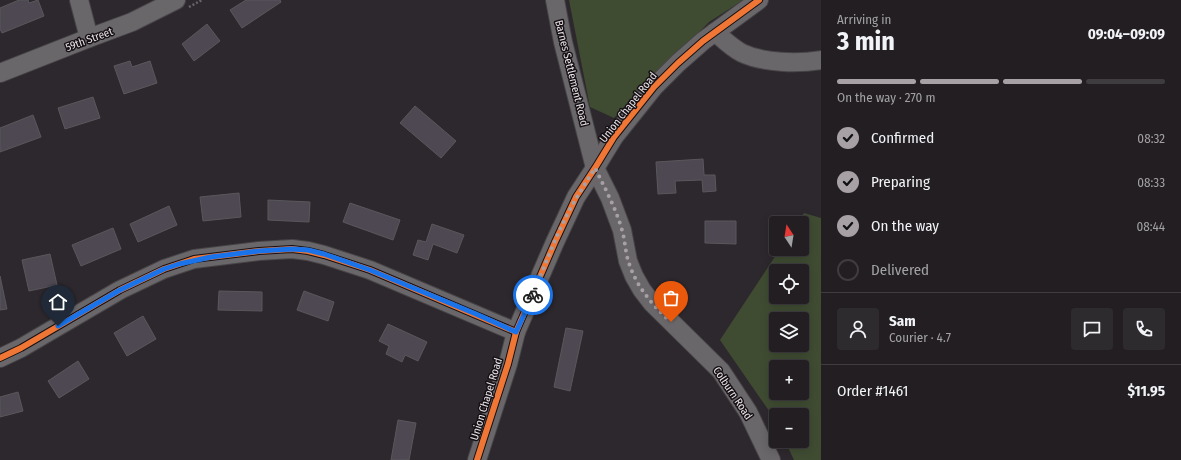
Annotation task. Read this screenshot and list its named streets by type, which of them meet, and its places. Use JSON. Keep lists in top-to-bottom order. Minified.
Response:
{"streets":{"street":["59th Street","Barnes Settlement Road","Union Chapel Road","Colburn Road"]},"crossings":[["Barnes Settlement Road","Union Chapel Road"],["Barnes Settlement Road","Colburn Road"],["Union Chapel Road","Colburn Road"]],"north":"top","page":{"heading":["3 min","Arriving in","09:04–09:09"],"panel":["Sam","Courier · 4.7","Order #1461","$11.95"],"bar":"On the way · 270 m","list":[["Confirmed","08:32"],["Preparing","08:33"],["On the way","08:44"],"Delivered"],"map_buttons":["+","−"]}}
